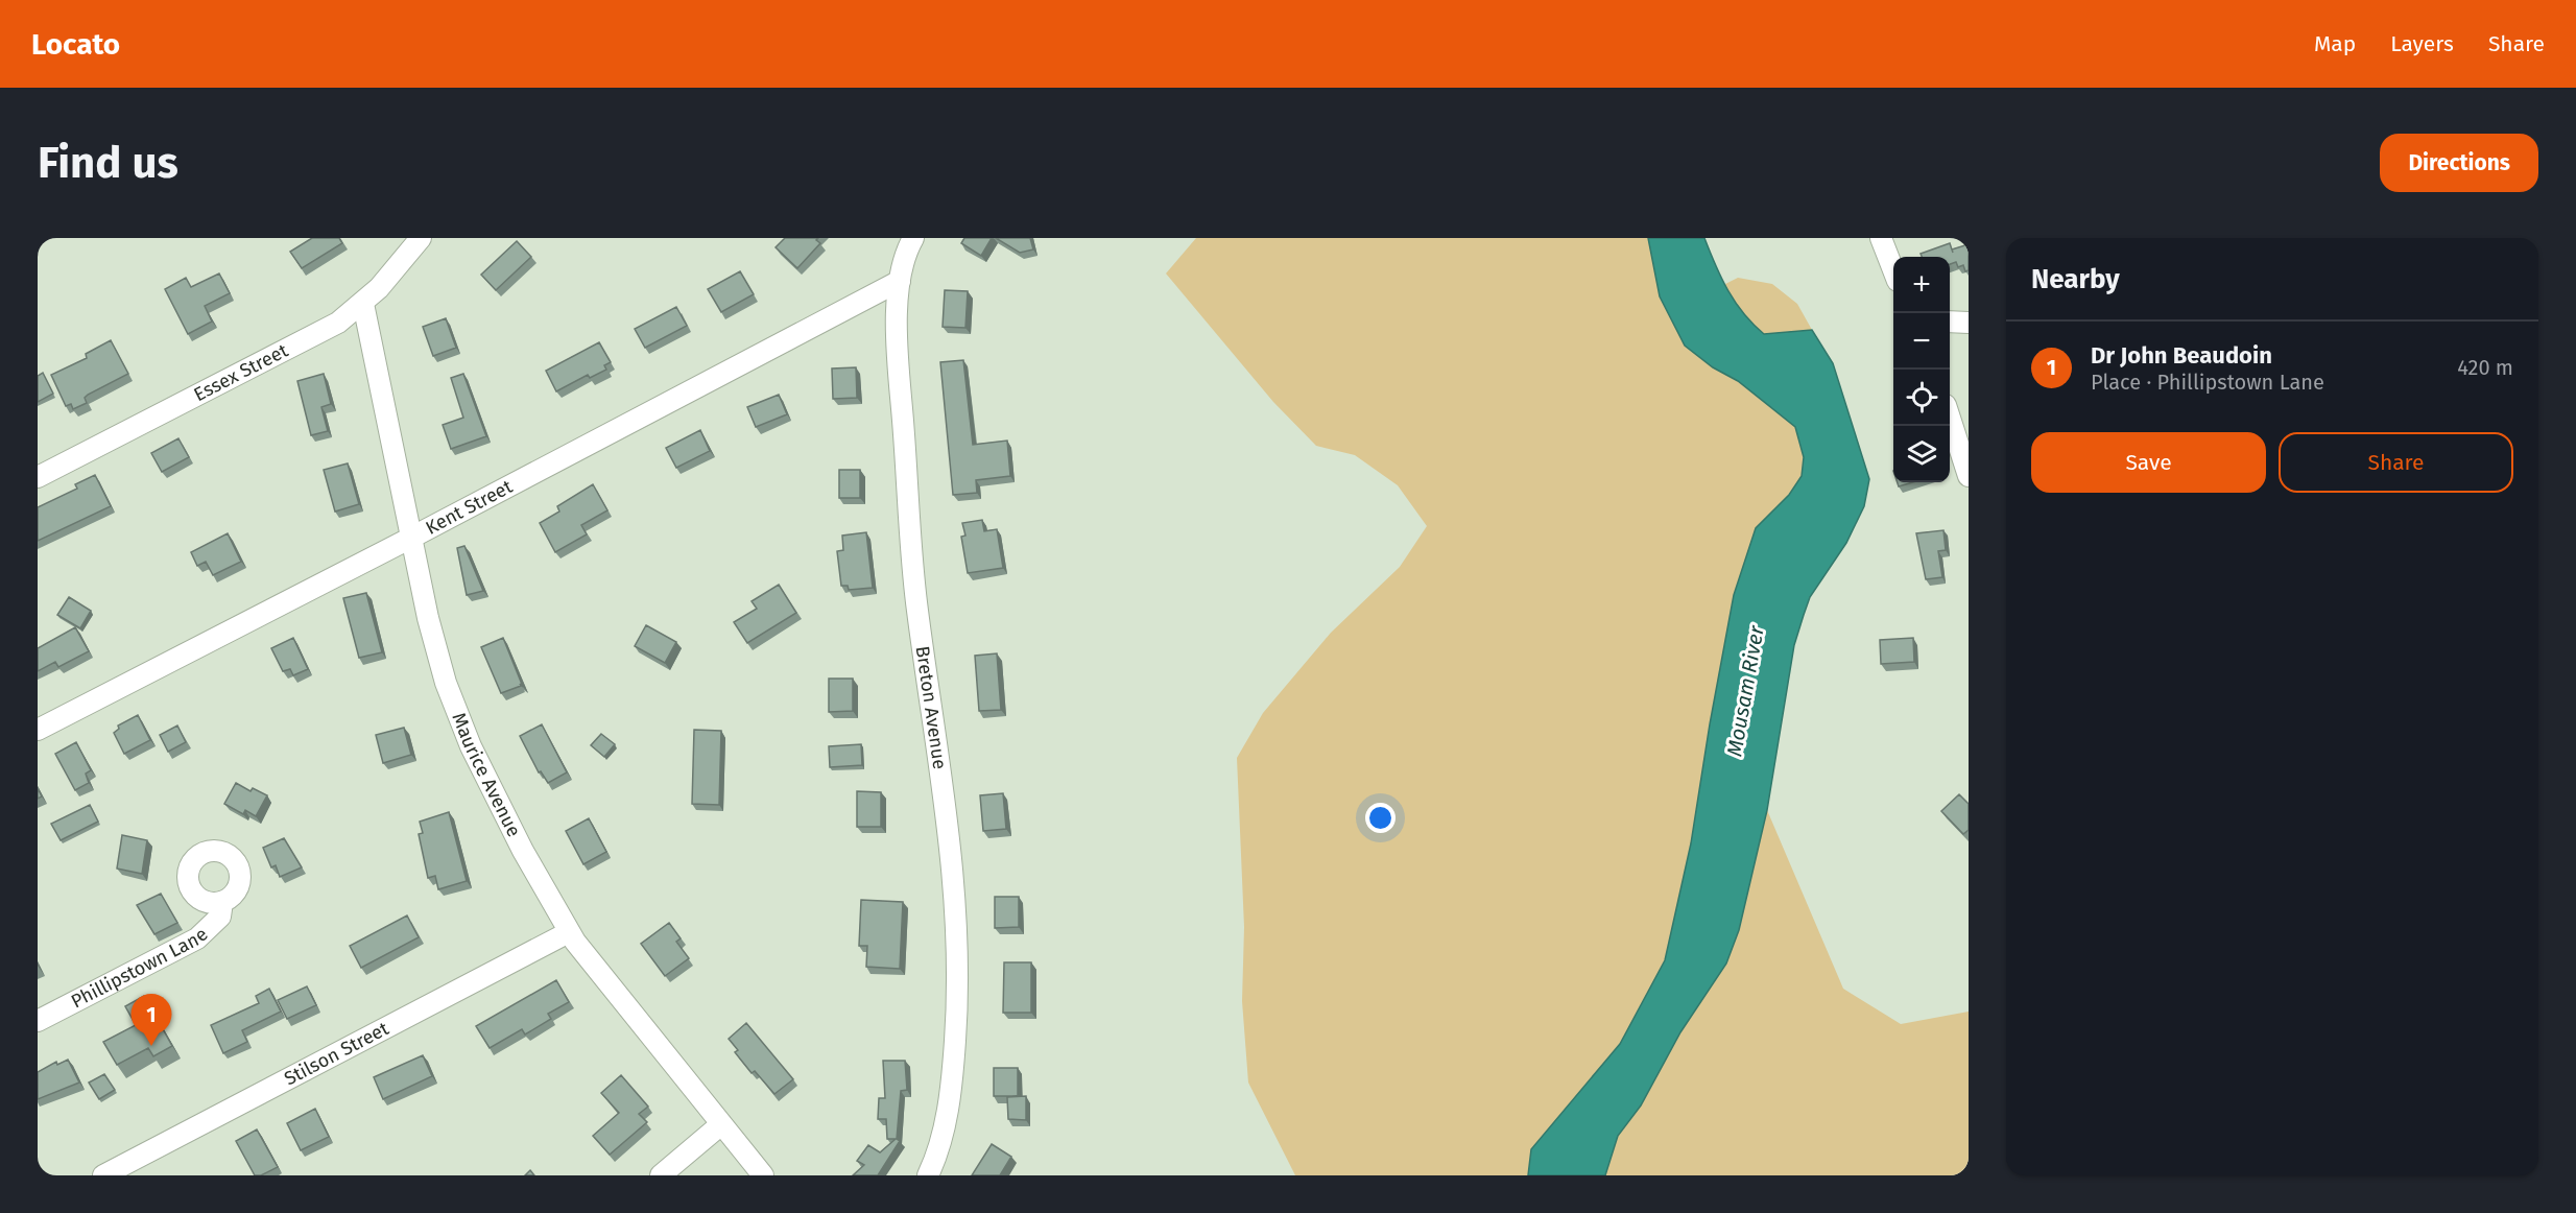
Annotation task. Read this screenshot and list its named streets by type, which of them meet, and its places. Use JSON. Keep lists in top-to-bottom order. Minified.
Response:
{"streets":{"street":["Essex Street","Kent Street","Breton Avenue","Maurice Avenue","Phillipstown Lane","Stilson Street"]},"crossings":[["Essex Street","Maurice Avenue"],["Kent Street","Breton Avenue"],["Kent Street","Maurice Avenue"],["Maurice Avenue","Stilson Street"]],"water":["Mousam River"],"page":{"header":"Locato","nav":["Map","Layers","Share"],"buttons":["Directions",["Save","Share"]],"title":"Find us","heading":"Nearby","map_buttons":["+","−"],"list":[{"mark":"1","name":"Dr John Beaudoin","note":"Place · Phillipstown Lane","value":"420 m"}],"pins":"1"}}
